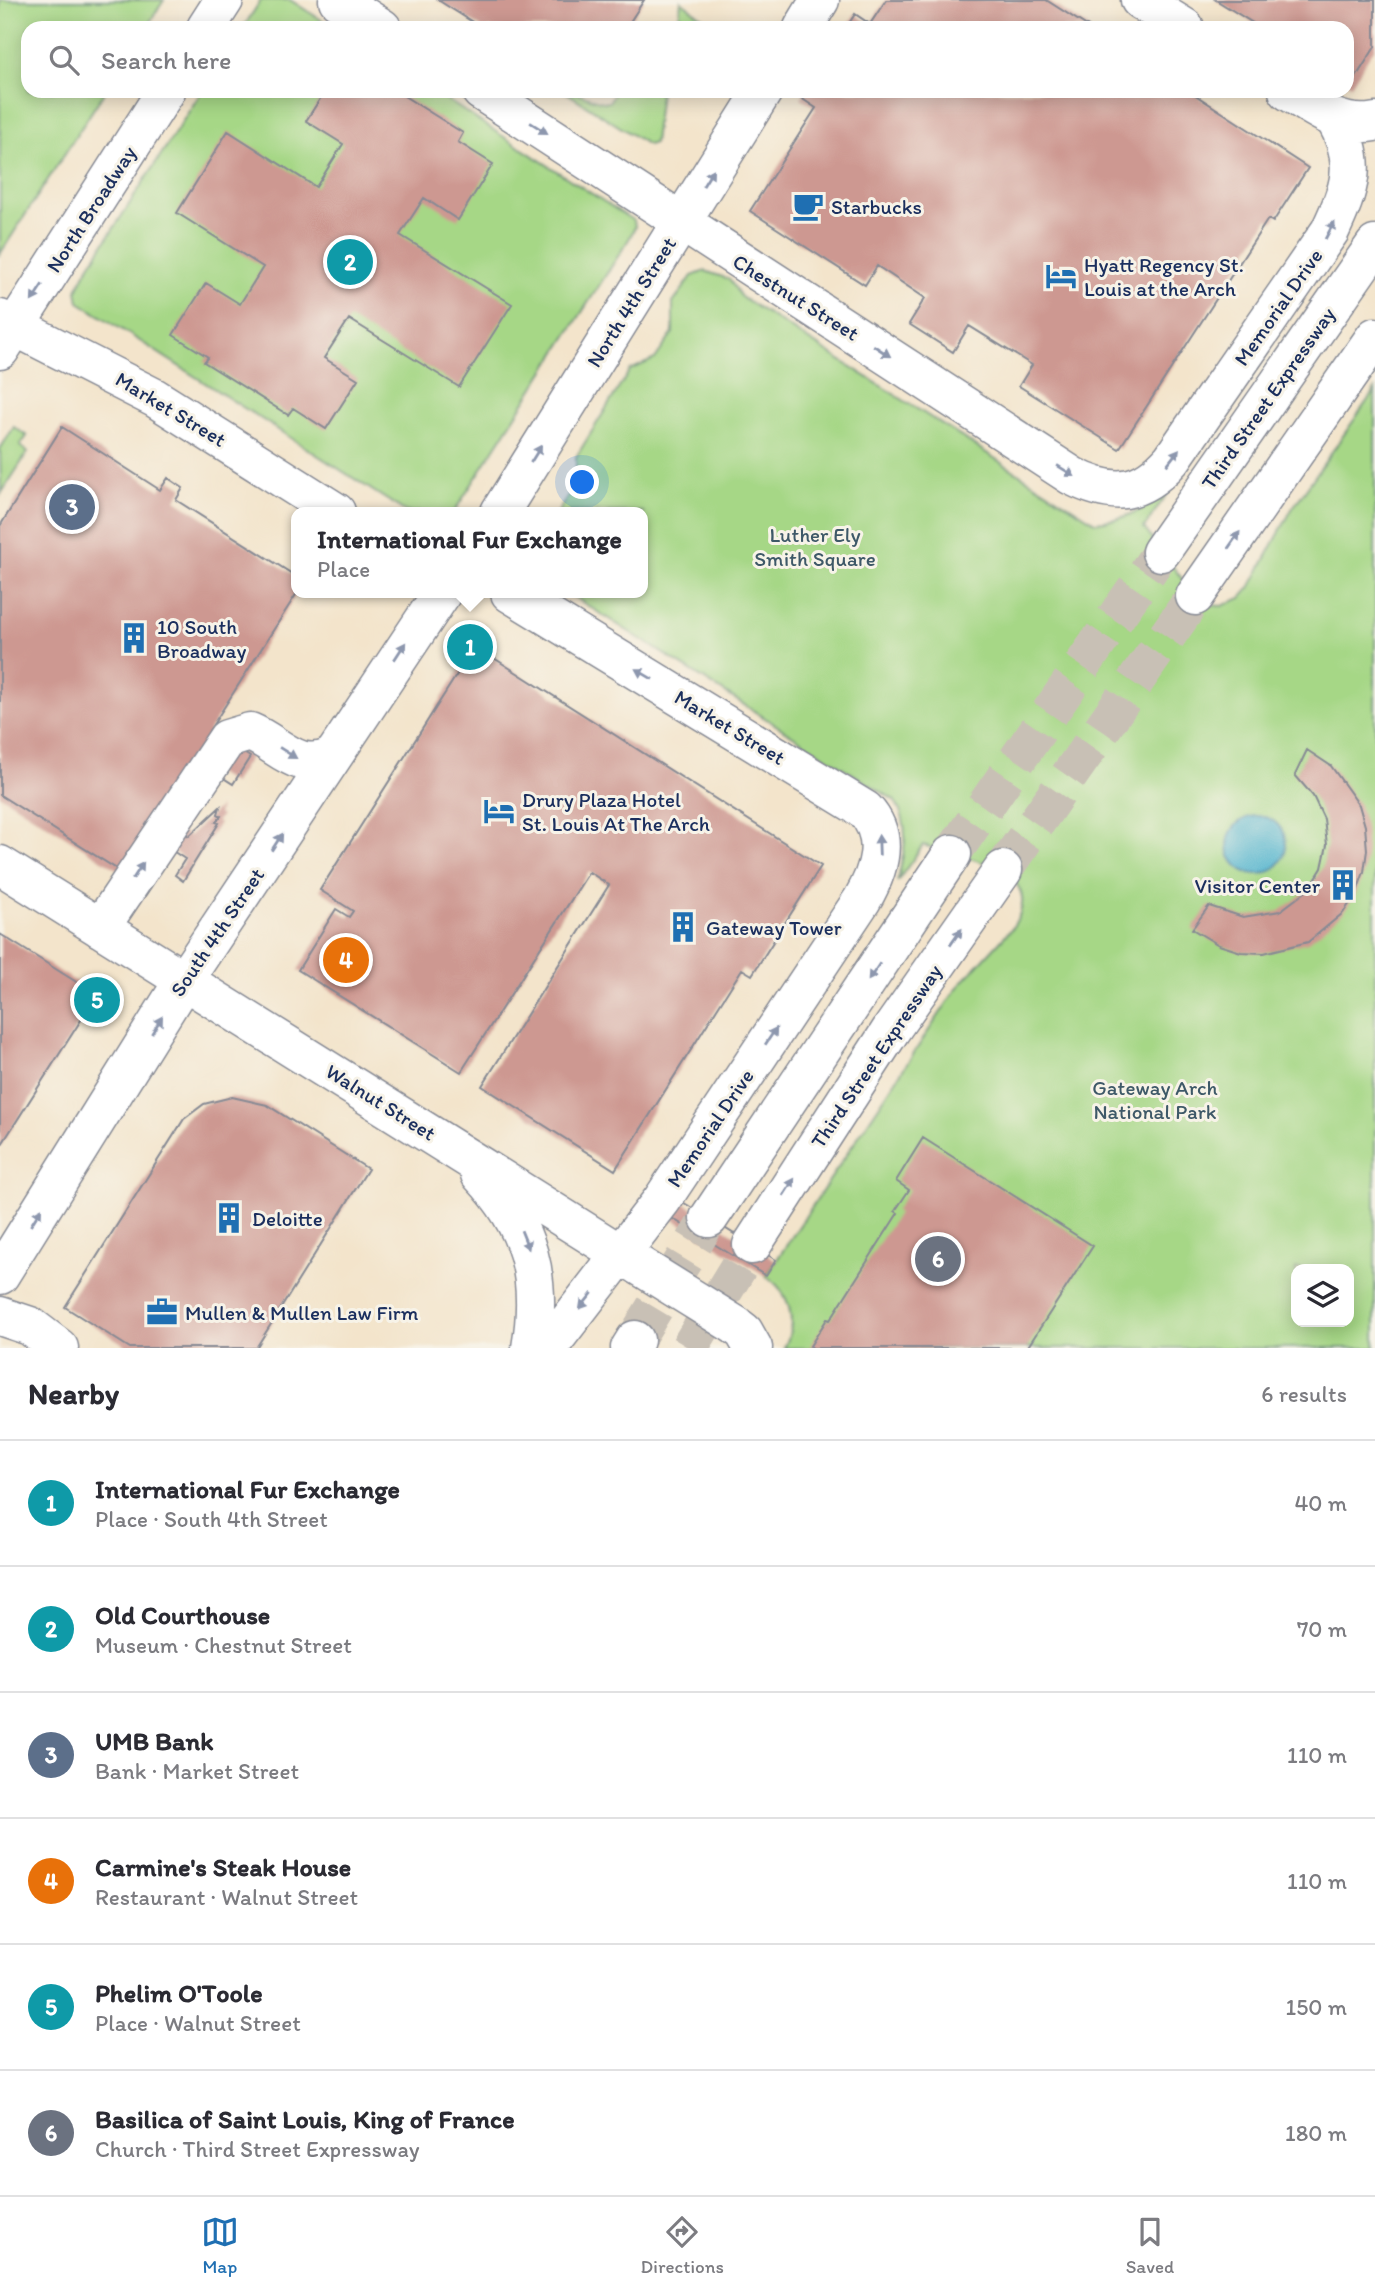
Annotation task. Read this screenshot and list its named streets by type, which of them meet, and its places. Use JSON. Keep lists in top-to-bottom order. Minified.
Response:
{"streets":{"main road":["North Broadway","Chestnut Street","North 4th Street","Memorial Drive","Third Street Expressway","Market Street","South 4th Street","Walnut Street"]},"crossings":[["North Broadway","Market Street"],["Chestnut Street","North 4th Street"],["Chestnut Street","Memorial Drive"],["Memorial Drive","Market Street"],["Memorial Drive","Walnut Street"],["South 4th Street","Walnut Street"]],"one_way":["North Broadway","Chestnut Street","North 4th Street","Market Street","South 4th Street"],"parks":["Luther Ely Smith Square","Gateway Arch National Park"],"places":{"cafe":["Starbucks"],"hotel":["Hyatt Regency St. Louis at the Arch","Drury Plaza Hotel St. Louis At The Arch"],"building":["10 South Broadway","Visitor Center","Gateway Tower","Deloitte"],"office":["Mullen & Mullen Law Firm"]},"page":{"search":"Search here","pins":["2","3","1","4","5","6"],"popup":["International Fur Exchange","Place"],"heading":["Nearby","6 results"],"list":[{"mark":"1","name":"International Fur Exchange","note":"Place · South 4th Street","value":"40 m"},{"mark":"2","name":"Old Courthouse","note":"Museum · Chestnut Street","value":"70 m"},{"mark":"3","name":"UMB Bank","note":"Bank · Market Street","value":"110 m"},{"mark":"4","name":"Carmine's Steak House","note":"Restaurant · Walnut Street","value":"110 m"},{"mark":"5","name":"Phelim O'Toole","note":"Place · Walnut Street","value":"150 m"},{"mark":"6","name":"Basilica of Saint Louis, King of France","note":"Church · Third Street Expressway","value":"180 m"}],"nav":["Map","Directions","Saved"]}}
